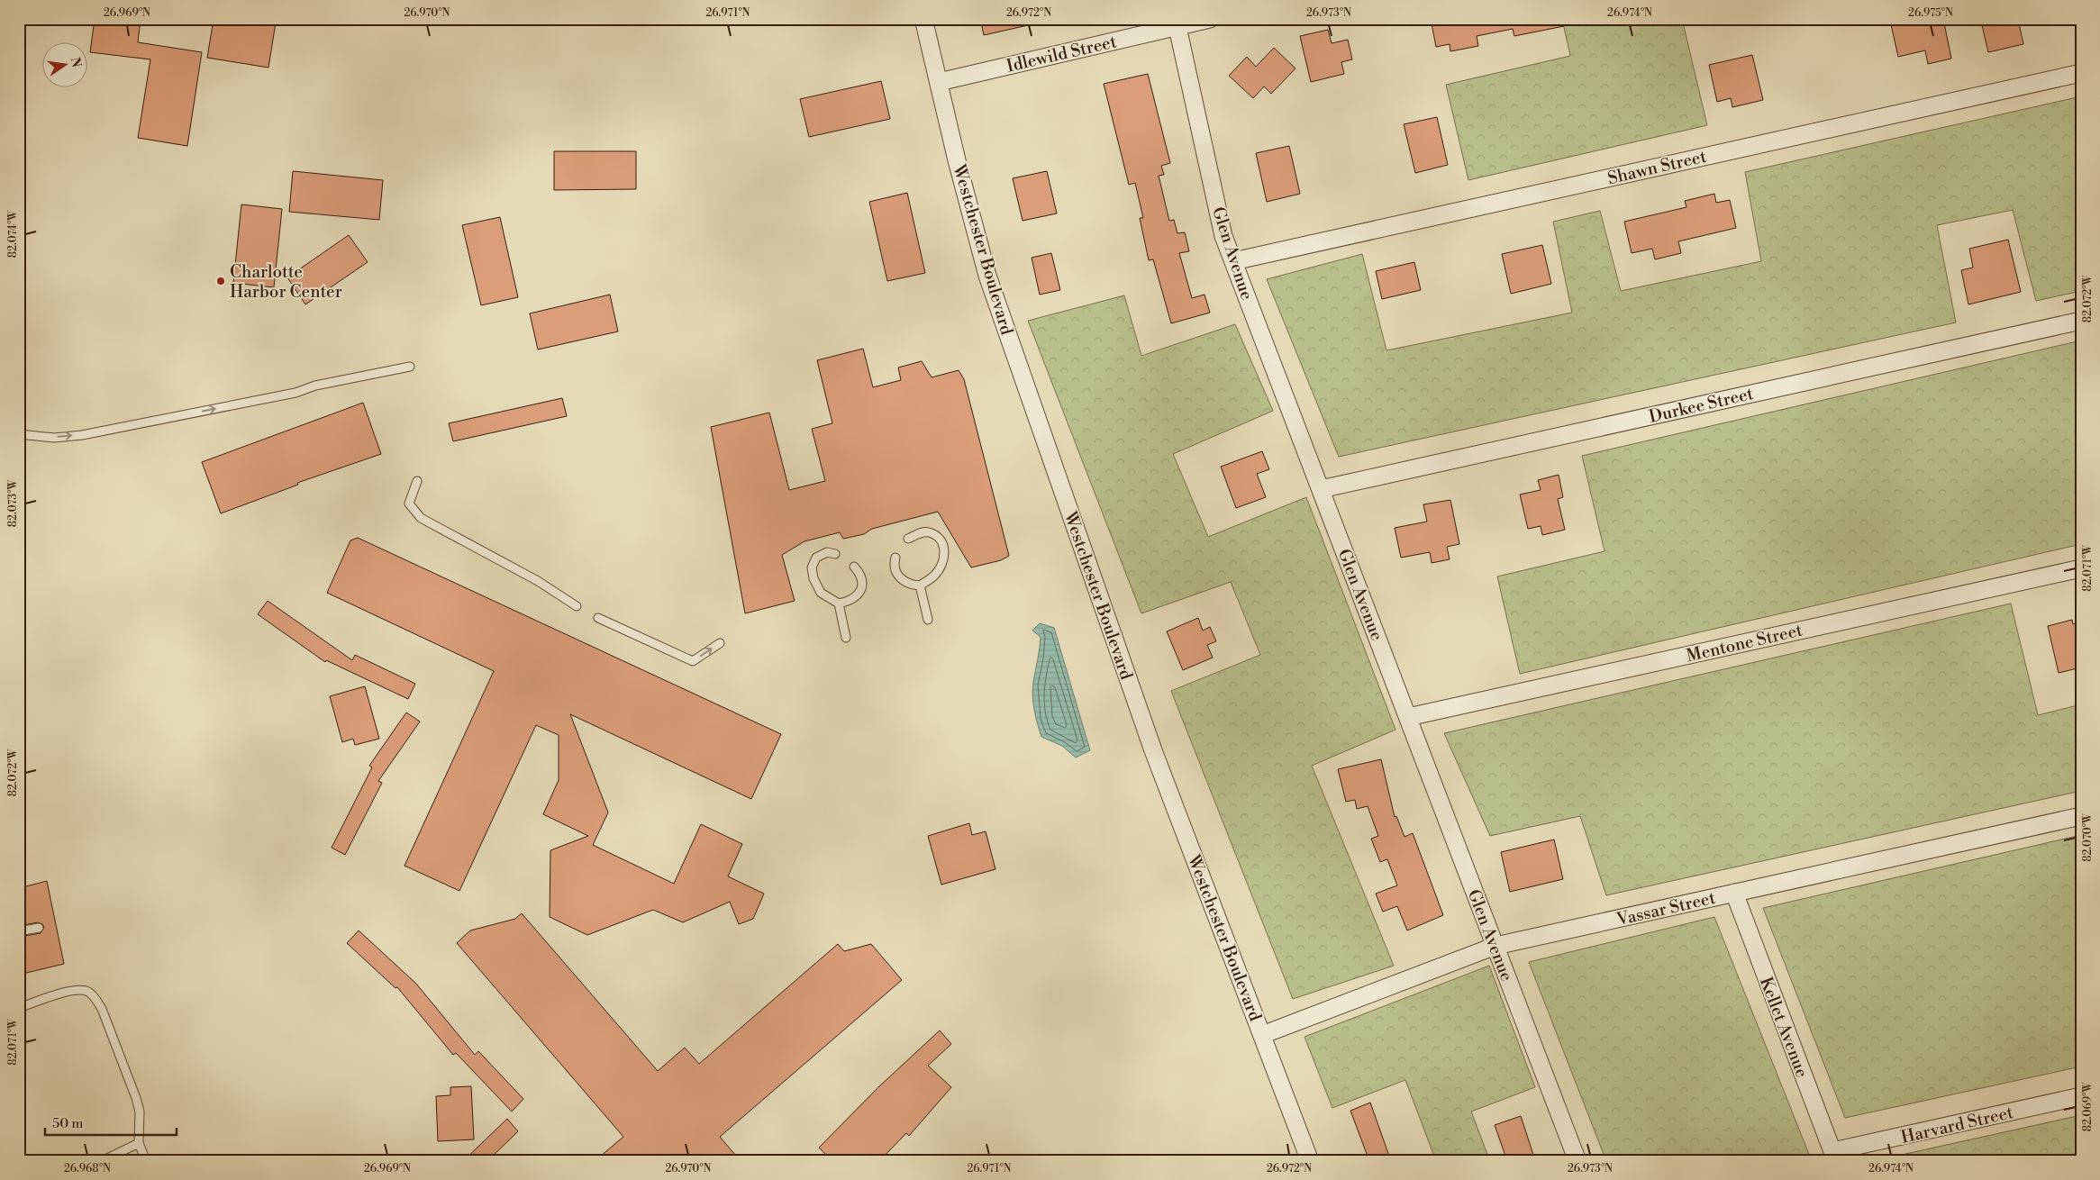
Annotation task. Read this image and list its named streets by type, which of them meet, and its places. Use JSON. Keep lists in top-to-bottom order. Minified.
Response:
{"streets":{"street":["Idlewild Street","Shawn Street","Westchester Boulevard","Glen Avenue","Durkee Street","Mentone Street","Vassar Street","Kellet Avenue","Harvard Street"]},"crossings":[["Idlewild Street","Westchester Boulevard"],["Idlewild Street","Glen Avenue"],["Shawn Street","Glen Avenue"],["Westchester Boulevard","Vassar Street"],["Glen Avenue","Durkee Street"],["Glen Avenue","Mentone Street"],["Glen Avenue","Vassar Street"],["Vassar Street","Kellet Avenue"],["Kellet Avenue","Harvard Street"]],"places":["Charlotte Harbor Center"],"scale_bar":"50 m","north":"right","coordinates":["26.969°N","26.970°N","26.971°N","26.972°N","26.973°N","26.974°N","26.975°N","82.074°W","82.072°W","82.073°W","82.071°W","82.070°W","82.069°W","26.968°N"]}
